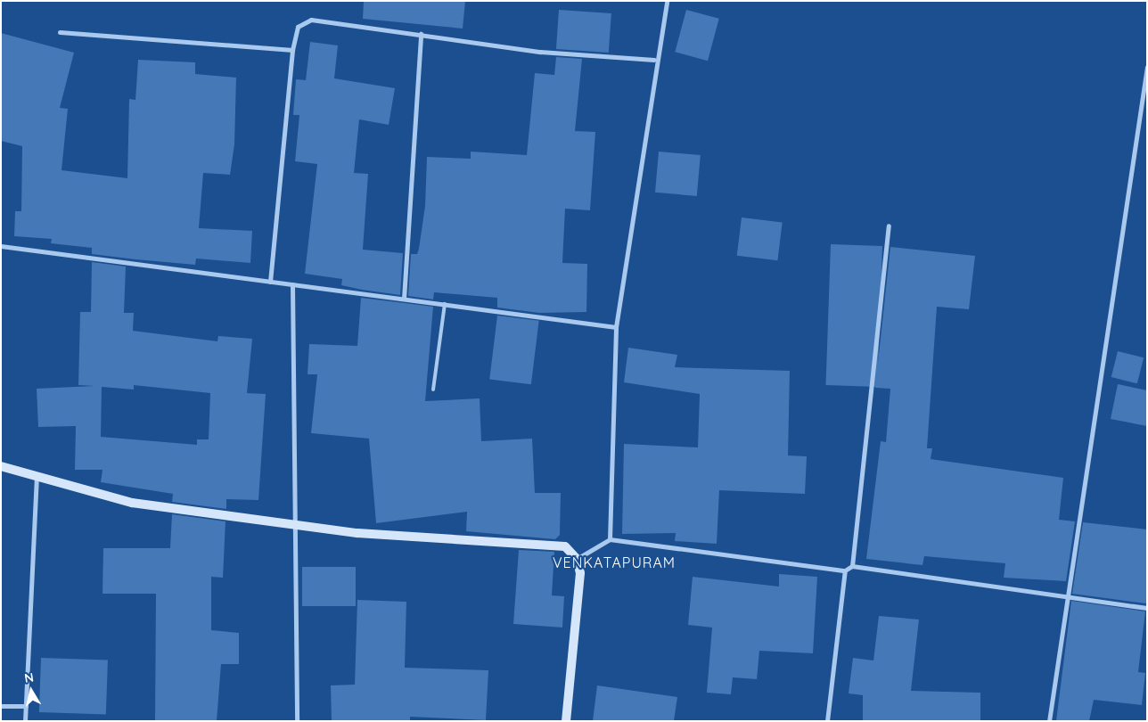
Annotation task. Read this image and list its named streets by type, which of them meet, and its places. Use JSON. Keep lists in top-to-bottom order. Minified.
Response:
{"districts":["VENKATAPURAM"],"north":"top"}
